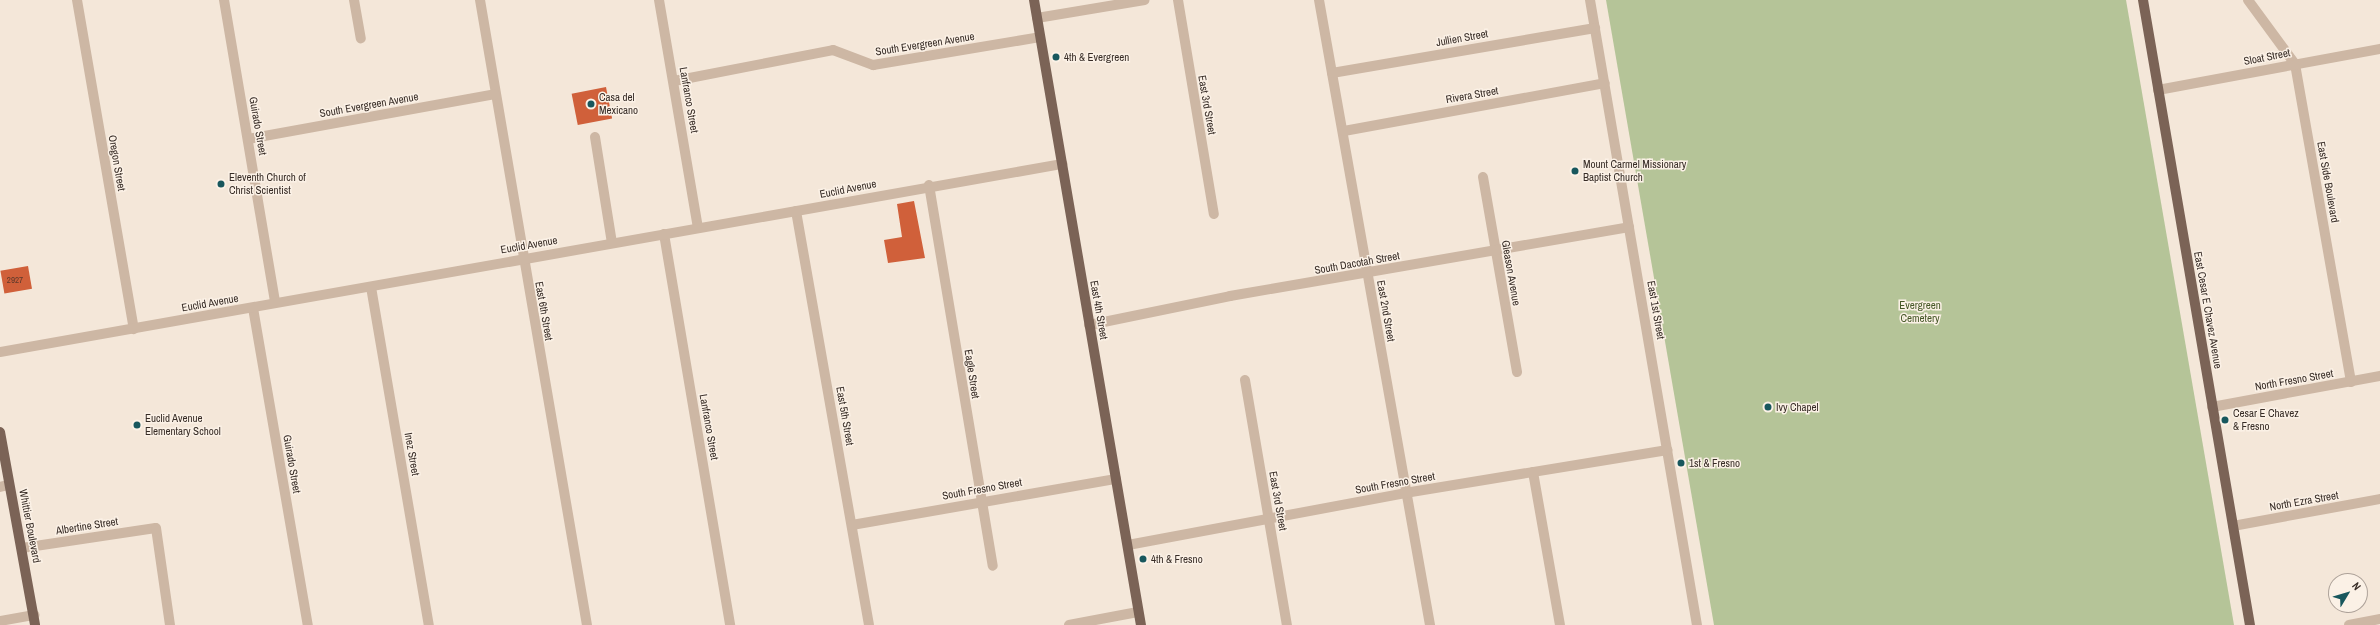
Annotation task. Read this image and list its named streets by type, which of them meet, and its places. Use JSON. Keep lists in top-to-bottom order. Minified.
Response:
{"streets":{"main road":["East 4th Street","East Cesar E Chavez Avenue","Whittier Boulevard"],"street":["Jullien Street","South Evergreen Avenue","Sloat Street","Rivera Street","Lanfranco Street","East 3rd Street","Guirado Street","Oregon Street","East Side Boulevard","Euclid Avenue","South Dacotah Street","Gleason Avenue","East 1st Street","East 6th Street","East 2nd Street","Eagle Street","North Fresno Street","East 5th Street","Inez Street","South Fresno Street","North Ezra Street","Albertine Street"]},"crossings":[["Jullien Street","East 1st Street"],["Jullien Street","East 2nd Street"],["South Evergreen Avenue","Lanfranco Street"],["South Evergreen Avenue","Guirado Street"],["South Evergreen Avenue","East 4th Street"],["South Evergreen Avenue","East 6th Street"],["Sloat Street","East Side Boulevard"],["Sloat Street","East Cesar E Chavez Avenue"],["Rivera Street","East 1st Street"],["Rivera Street","East 2nd Street"],["Lanfranco Street","Euclid Avenue"],["East 3rd Street","South Fresno Street"],["Guirado Street","Euclid Avenue"],["Oregon Street","Euclid Avenue"],["East Side Boulevard","North Fresno Street"],["Euclid Avenue","East 4th Street"],["Euclid Avenue","East 6th Street"],["Euclid Avenue","Eagle Street"],["Euclid Avenue","East 5th Street"],["Euclid Avenue","Inez Street"],["South Dacotah Street","Gleason Avenue"],["South Dacotah Street","East 4th Street"],["South Dacotah Street","East 1st Street"],["South Dacotah Street","East 2nd Street"],["East 4th Street","South Fresno Street"],["East 1st Street","South Fresno Street"],["East Cesar E Chavez Avenue","North Fresno Street"],["East Cesar E Chavez Avenue","North Ezra Street"],["East 2nd Street","South Fresno Street"],["Eagle Street","South Fresno Street"],["East 5th Street","South Fresno Street"],["Whittier Boulevard","Albertine Street"]],"parks":["Evergreen Cemetery"],"places":["4th & Evergreen","Casa del Mexicano","Mount Carmel Missionary Baptist Church","Eleventh Church of Christ Scientist","Ivy Chapel","Cesar E Chavez & Fresno","Euclid Avenue Elementary School","1st & Fresno","4th & Fresno"],"house_numbers":["2927"],"north":"top right"}
